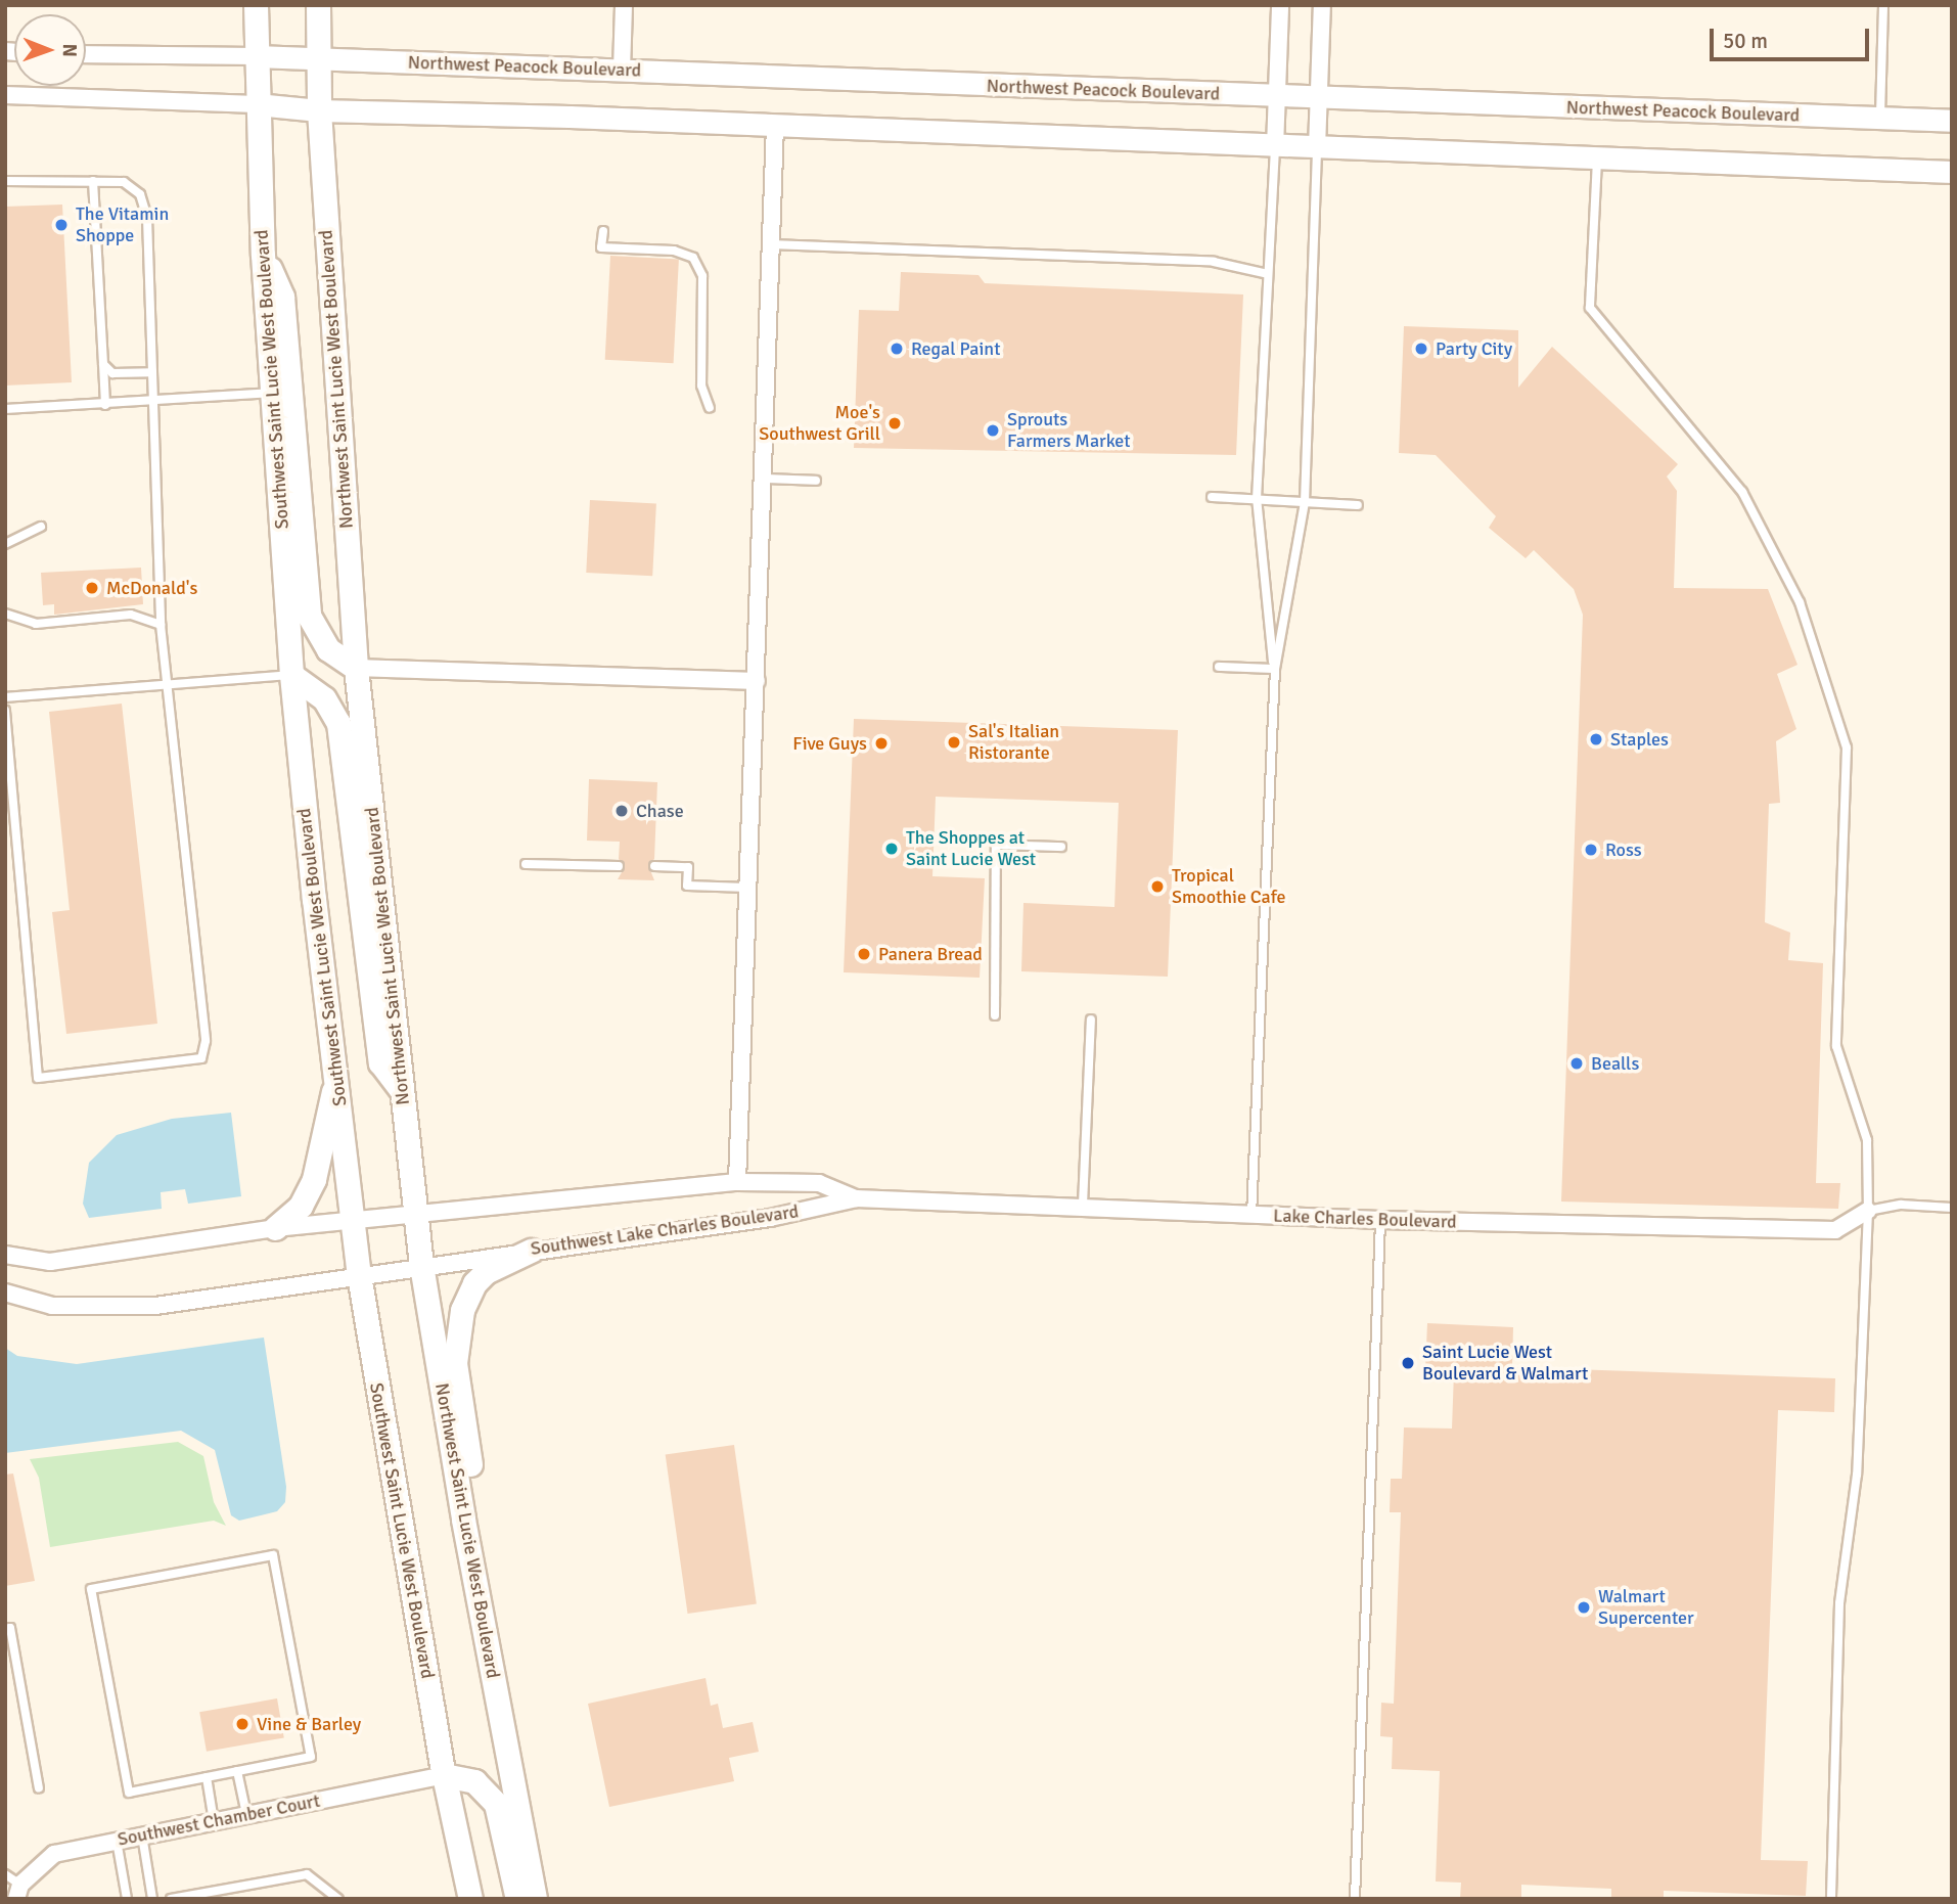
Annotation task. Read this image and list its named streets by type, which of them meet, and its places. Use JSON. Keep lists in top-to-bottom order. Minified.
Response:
{"streets":{"main road":["Southwest Saint Lucie West Boulevard","Northwest Saint Lucie West Boulevard"],"street":["Northwest Peacock Boulevard","Lake Charles Boulevard","Southwest Lake Charles Boulevard","Southwest Chamber Court"]},"crossings":[["Northwest Peacock Boulevard","Southwest Saint Lucie West Boulevard"],["Northwest Peacock Boulevard","Northwest Saint Lucie West Boulevard"],["Southwest Saint Lucie West Boulevard","Southwest Lake Charles Boulevard"],["Southwest Saint Lucie West Boulevard","Southwest Chamber Court"],["Northwest Saint Lucie West Boulevard","Southwest Lake Charles Boulevard"],["Lake Charles Boulevard","Southwest Lake Charles Boulevard"]],"places":["The Vitamin Shoppe","Regal Paint","Party City","Moe's Southwest Grill","Sprouts Farmers Market","McDonald's","Staples","Sal's Italian Ristorante","Five Guys","Chase","The Shoppes at Saint Lucie West","Ross","Tropical Smoothie Cafe","Panera Bread","Bealls","Saint Lucie West Boulevard & Walmart","Walmart Supercenter","Vine & Barley"],"scale_bar":"50 m","north":"right"}
